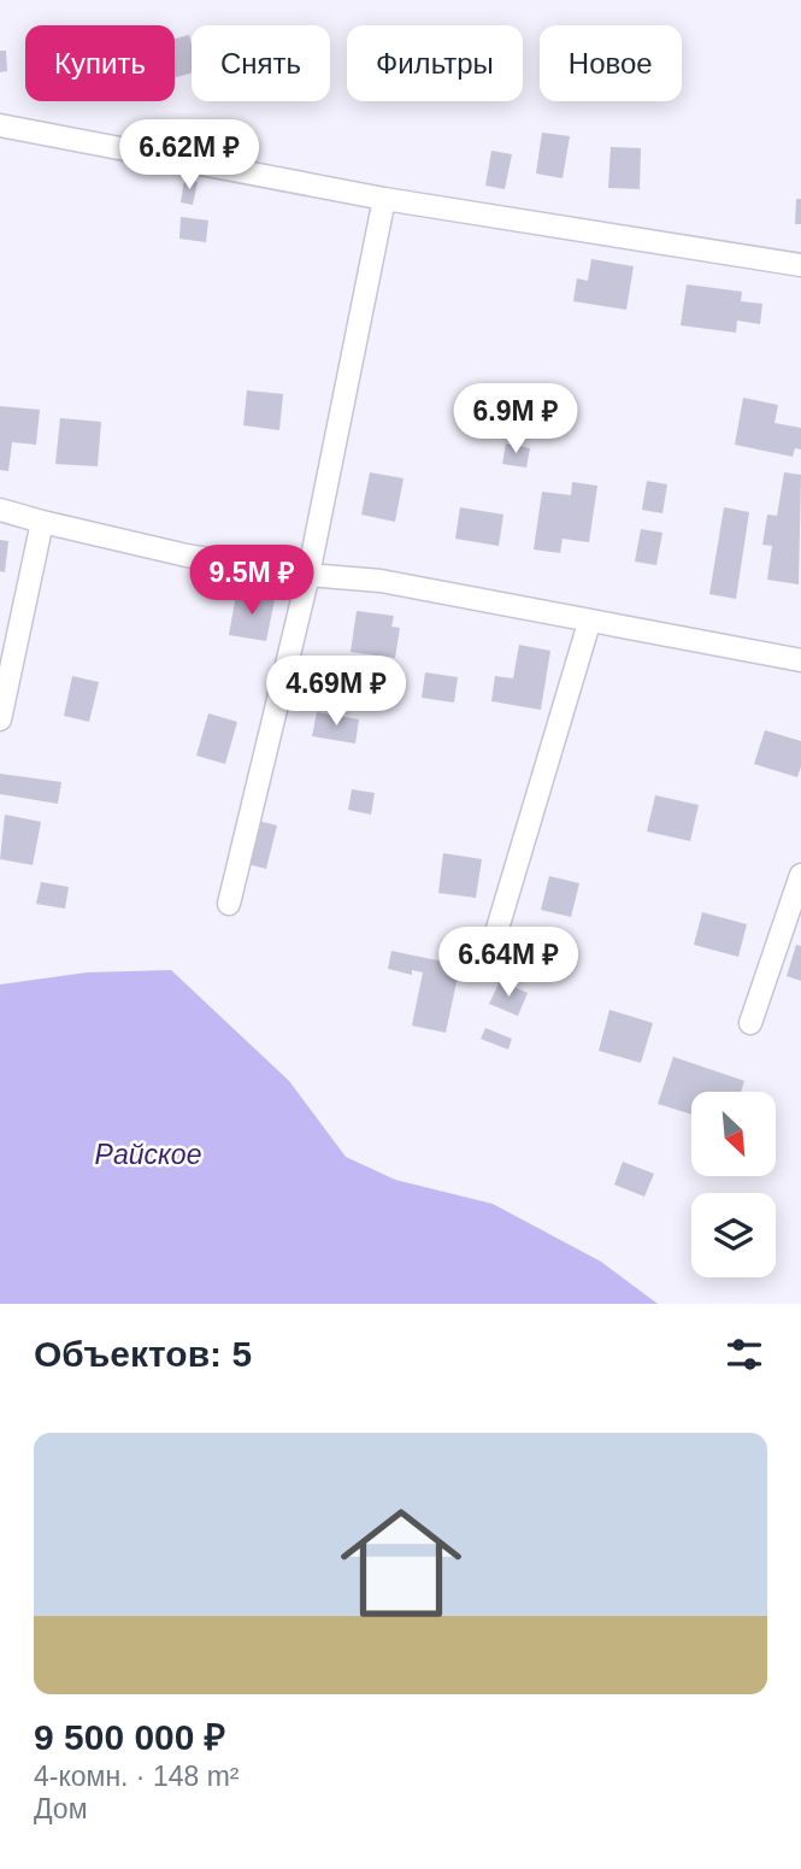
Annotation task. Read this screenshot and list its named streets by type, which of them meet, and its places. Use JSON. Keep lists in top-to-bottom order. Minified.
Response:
{"water":["Райское"],"north":"bottom right","page":{"chip":["Купить","Снять","Фильтры","Новое"],"price":["6.62M ₽","6.9M ₽","9.5M ₽","4.69M ₽","6.64M ₽"],"heading":"Объектов: 5","list":[{"name":"9 500 000 ₽","note":"4-комн. · 148 m² · Дом"}]}}
